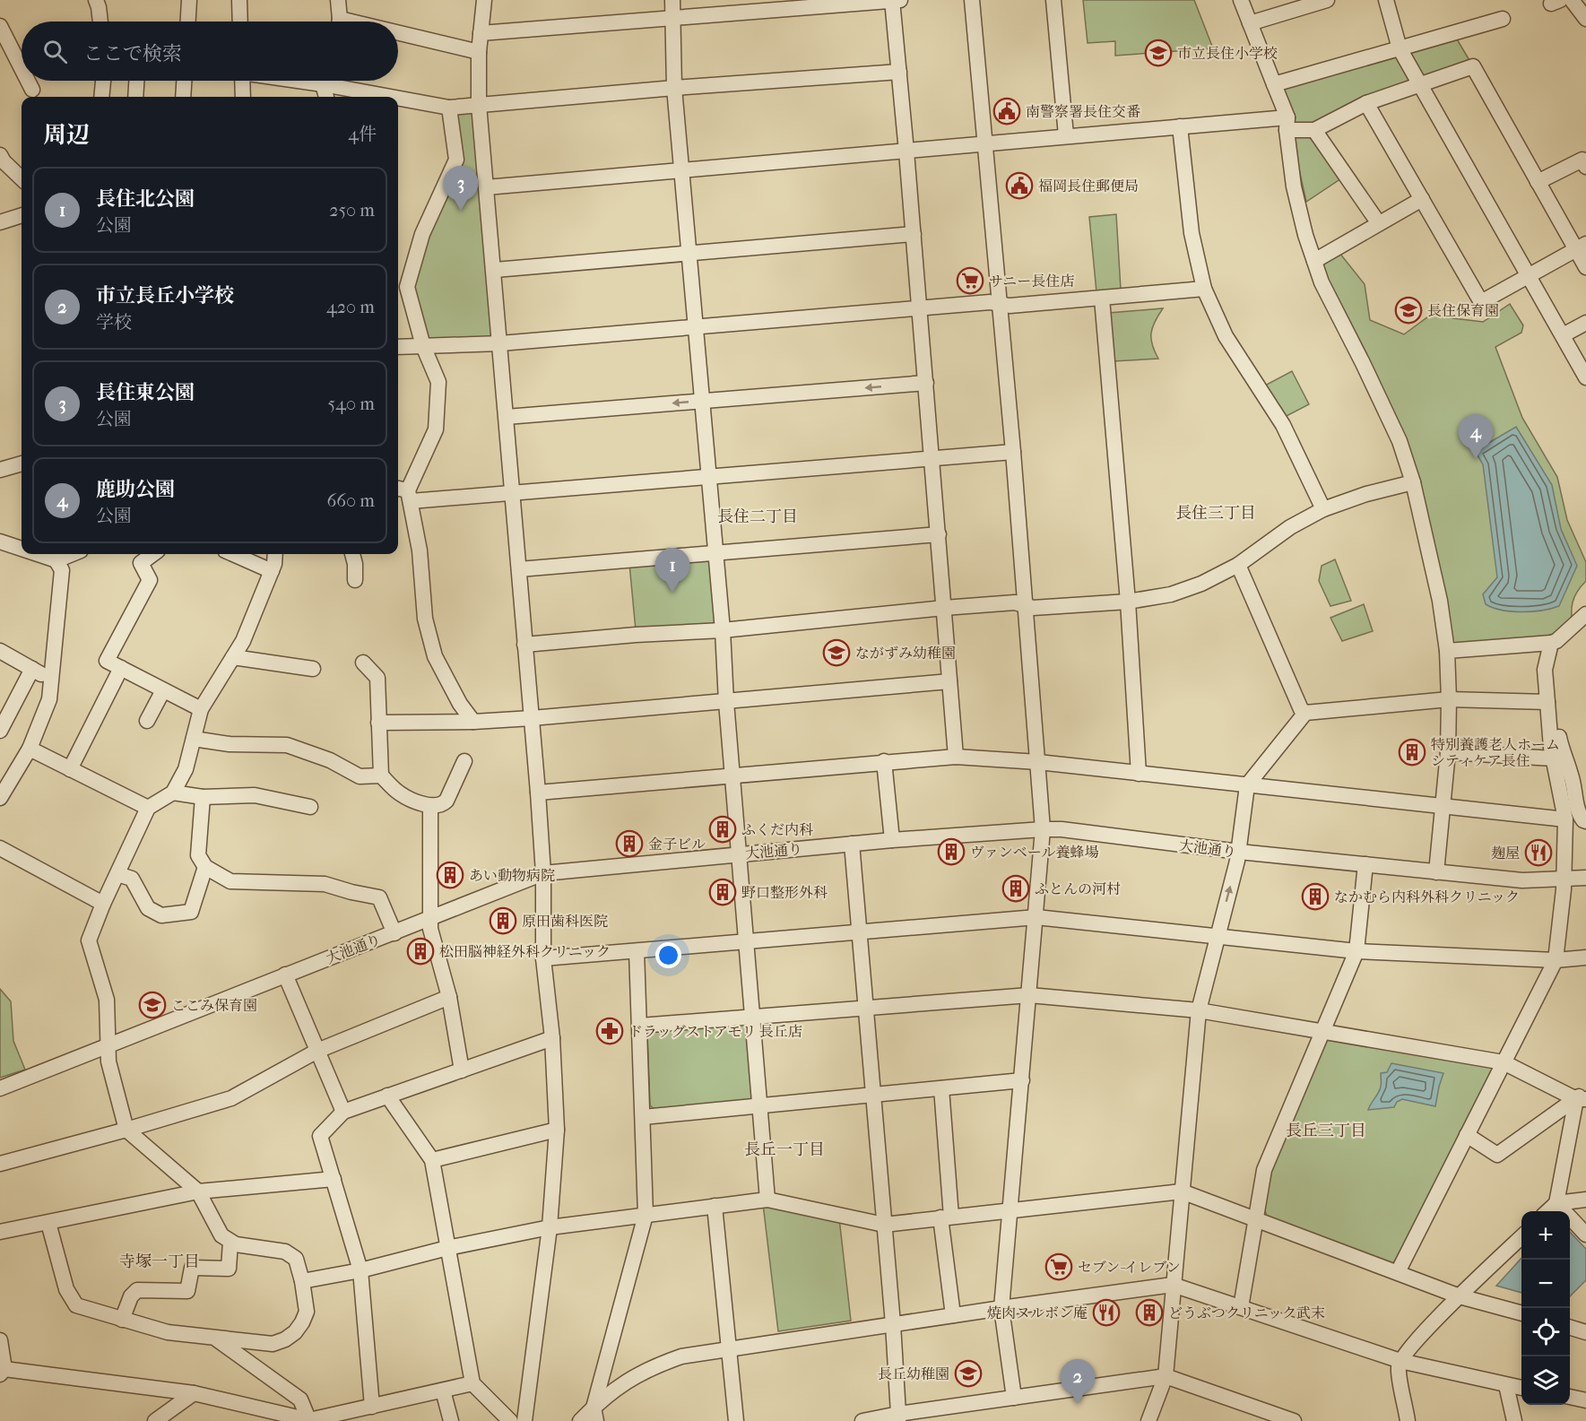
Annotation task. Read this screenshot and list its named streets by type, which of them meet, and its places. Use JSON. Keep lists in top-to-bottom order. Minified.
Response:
{"streets":{"street":["大池通り"]},"districts":["長住三丁目","長住二丁目","長丘三丁目","長丘一丁目","寺塚一丁目"],"places":{"school or university":["市立長住小学校","長住保育園","ながずみ幼稚園","ここみ保育園","長丘幼稚園"],"public building":["南警察署長住交番","福岡長住郵便局"],"supermarket":["サニー長住店","セブン-イレブン"],"building":["特別養護老人ホーム シティケア長住","ふくだ内科","金子ビル","ヴァンベール養蜂場","あい動物病院","ふとんの河村","野口整形外科","なかむら内科外科クリニック","原田歯科医院","松田脳神経外科クリニック","どうぶつクリニック武末"],"restaurant":["麹屋","焼肉ヌルボン庵"],"pharmacy":["ドラッグストアモリ 長丘店"]},"page":{"search":"ここで検索","heading":["周辺","4件"],"pins":["3","4","1","2"],"list":[{"mark":"1","name":"長住北公園","note":"公園","value":"250 m"},{"mark":"2","name":"市立長丘小学校","note":"学校","value":"420 m"},{"mark":"3","name":"長住東公園","note":"公園","value":"540 m"},{"mark":"4","name":"鹿助公園","note":"公園","value":"660 m"}],"map_buttons":["+","−"]}}
